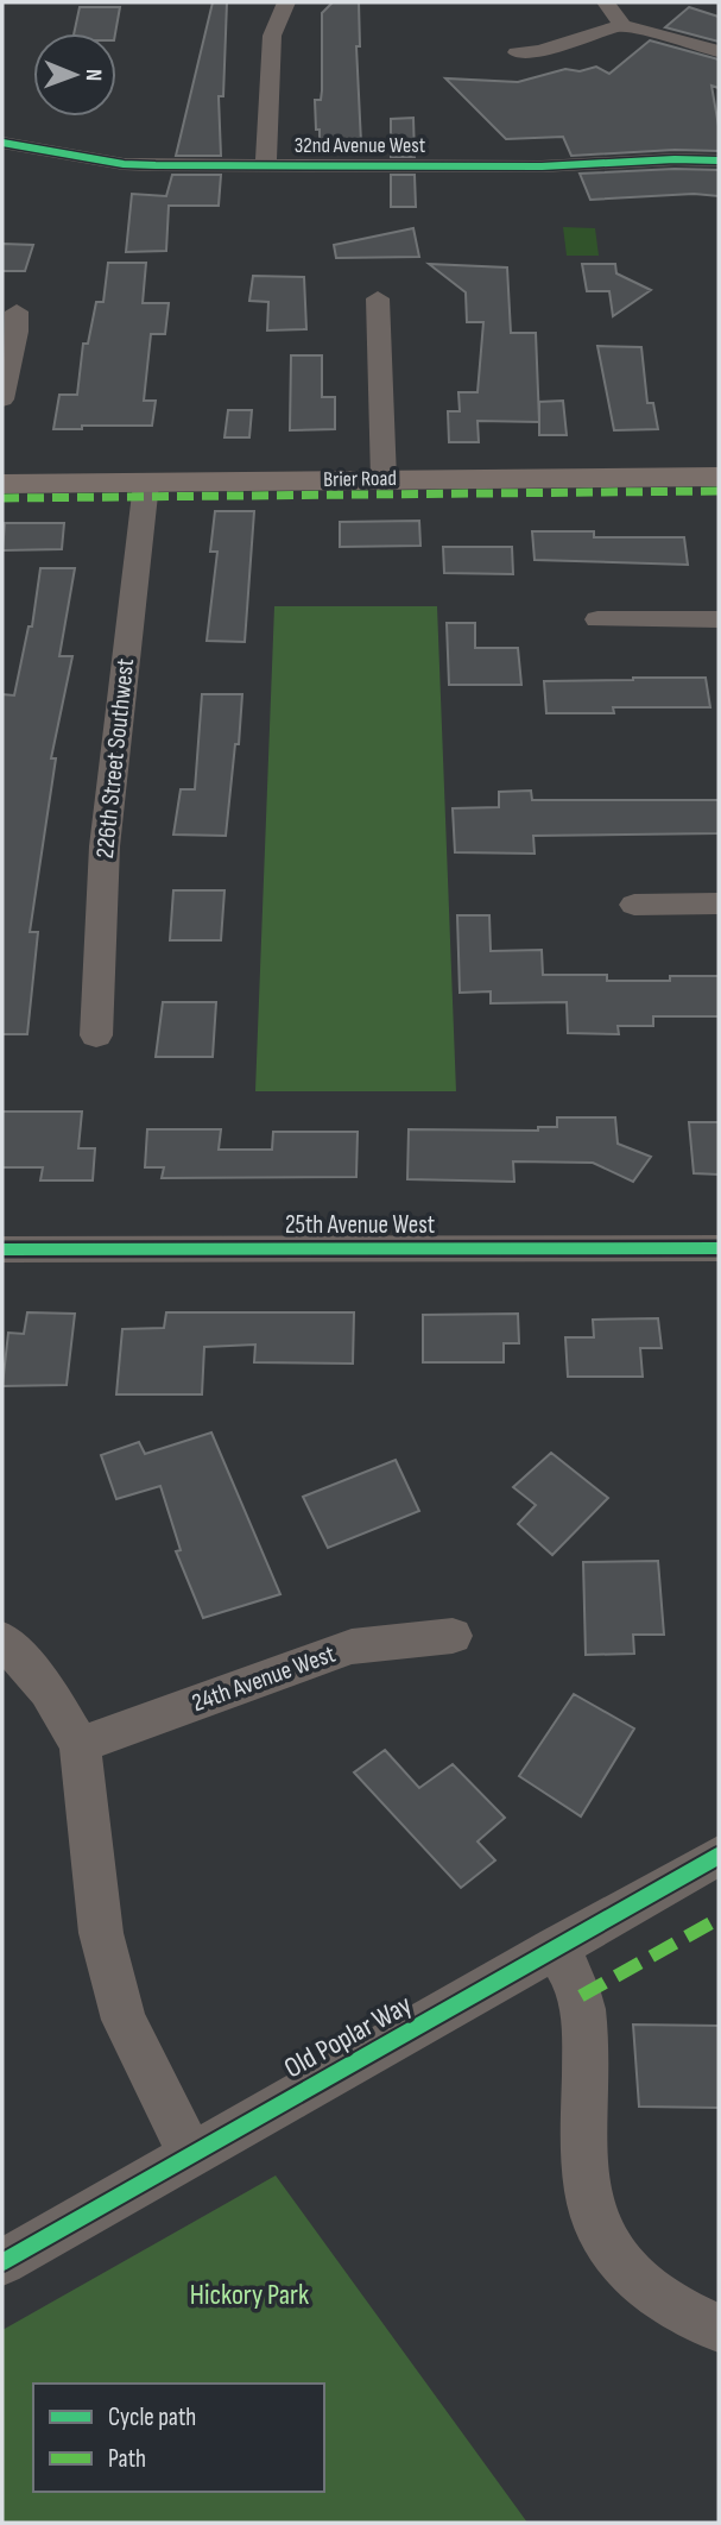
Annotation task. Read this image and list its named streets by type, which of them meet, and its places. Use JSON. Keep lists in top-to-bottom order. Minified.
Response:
{"streets":{"main road":["Brier Road"],"street":["32nd Avenue West","226th Street Southwest","25th Avenue West","24th Avenue West","Old Poplar Way"]},"crossings":[["Brier Road","226th Street Southwest"]],"parks":["Hickory Park"],"legend":["Cycle path","Path"],"north":"right"}
